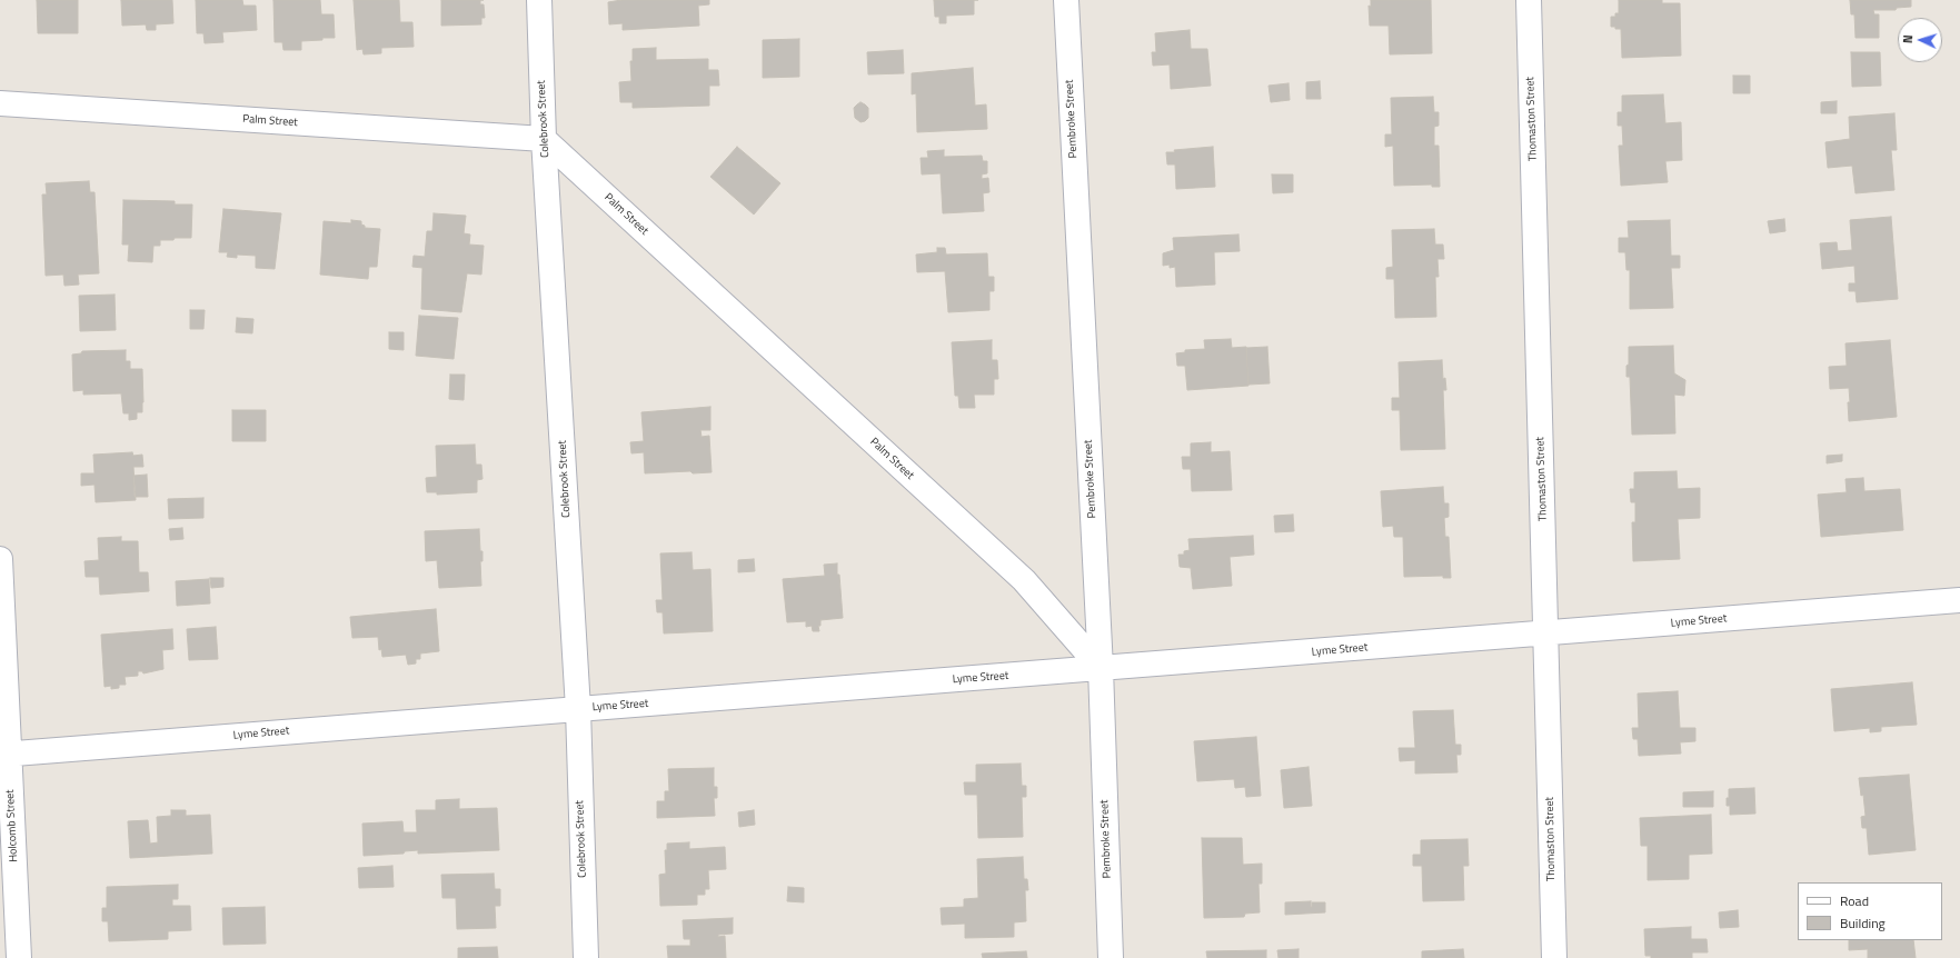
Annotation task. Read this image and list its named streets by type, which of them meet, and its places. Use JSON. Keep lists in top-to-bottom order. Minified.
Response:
{"streets":{"street":["Colebrook Street","Pembroke Street","Thomaston Street","Palm Street","Lyme Street","Holcomb Street"]},"crossings":[["Colebrook Street","Palm Street"],["Colebrook Street","Lyme Street"],["Pembroke Street","Palm Street"],["Pembroke Street","Lyme Street"],["Thomaston Street","Lyme Street"],["Palm Street","Lyme Street"],["Lyme Street","Holcomb Street"]],"legend":["Road","Building"],"north":"left"}
